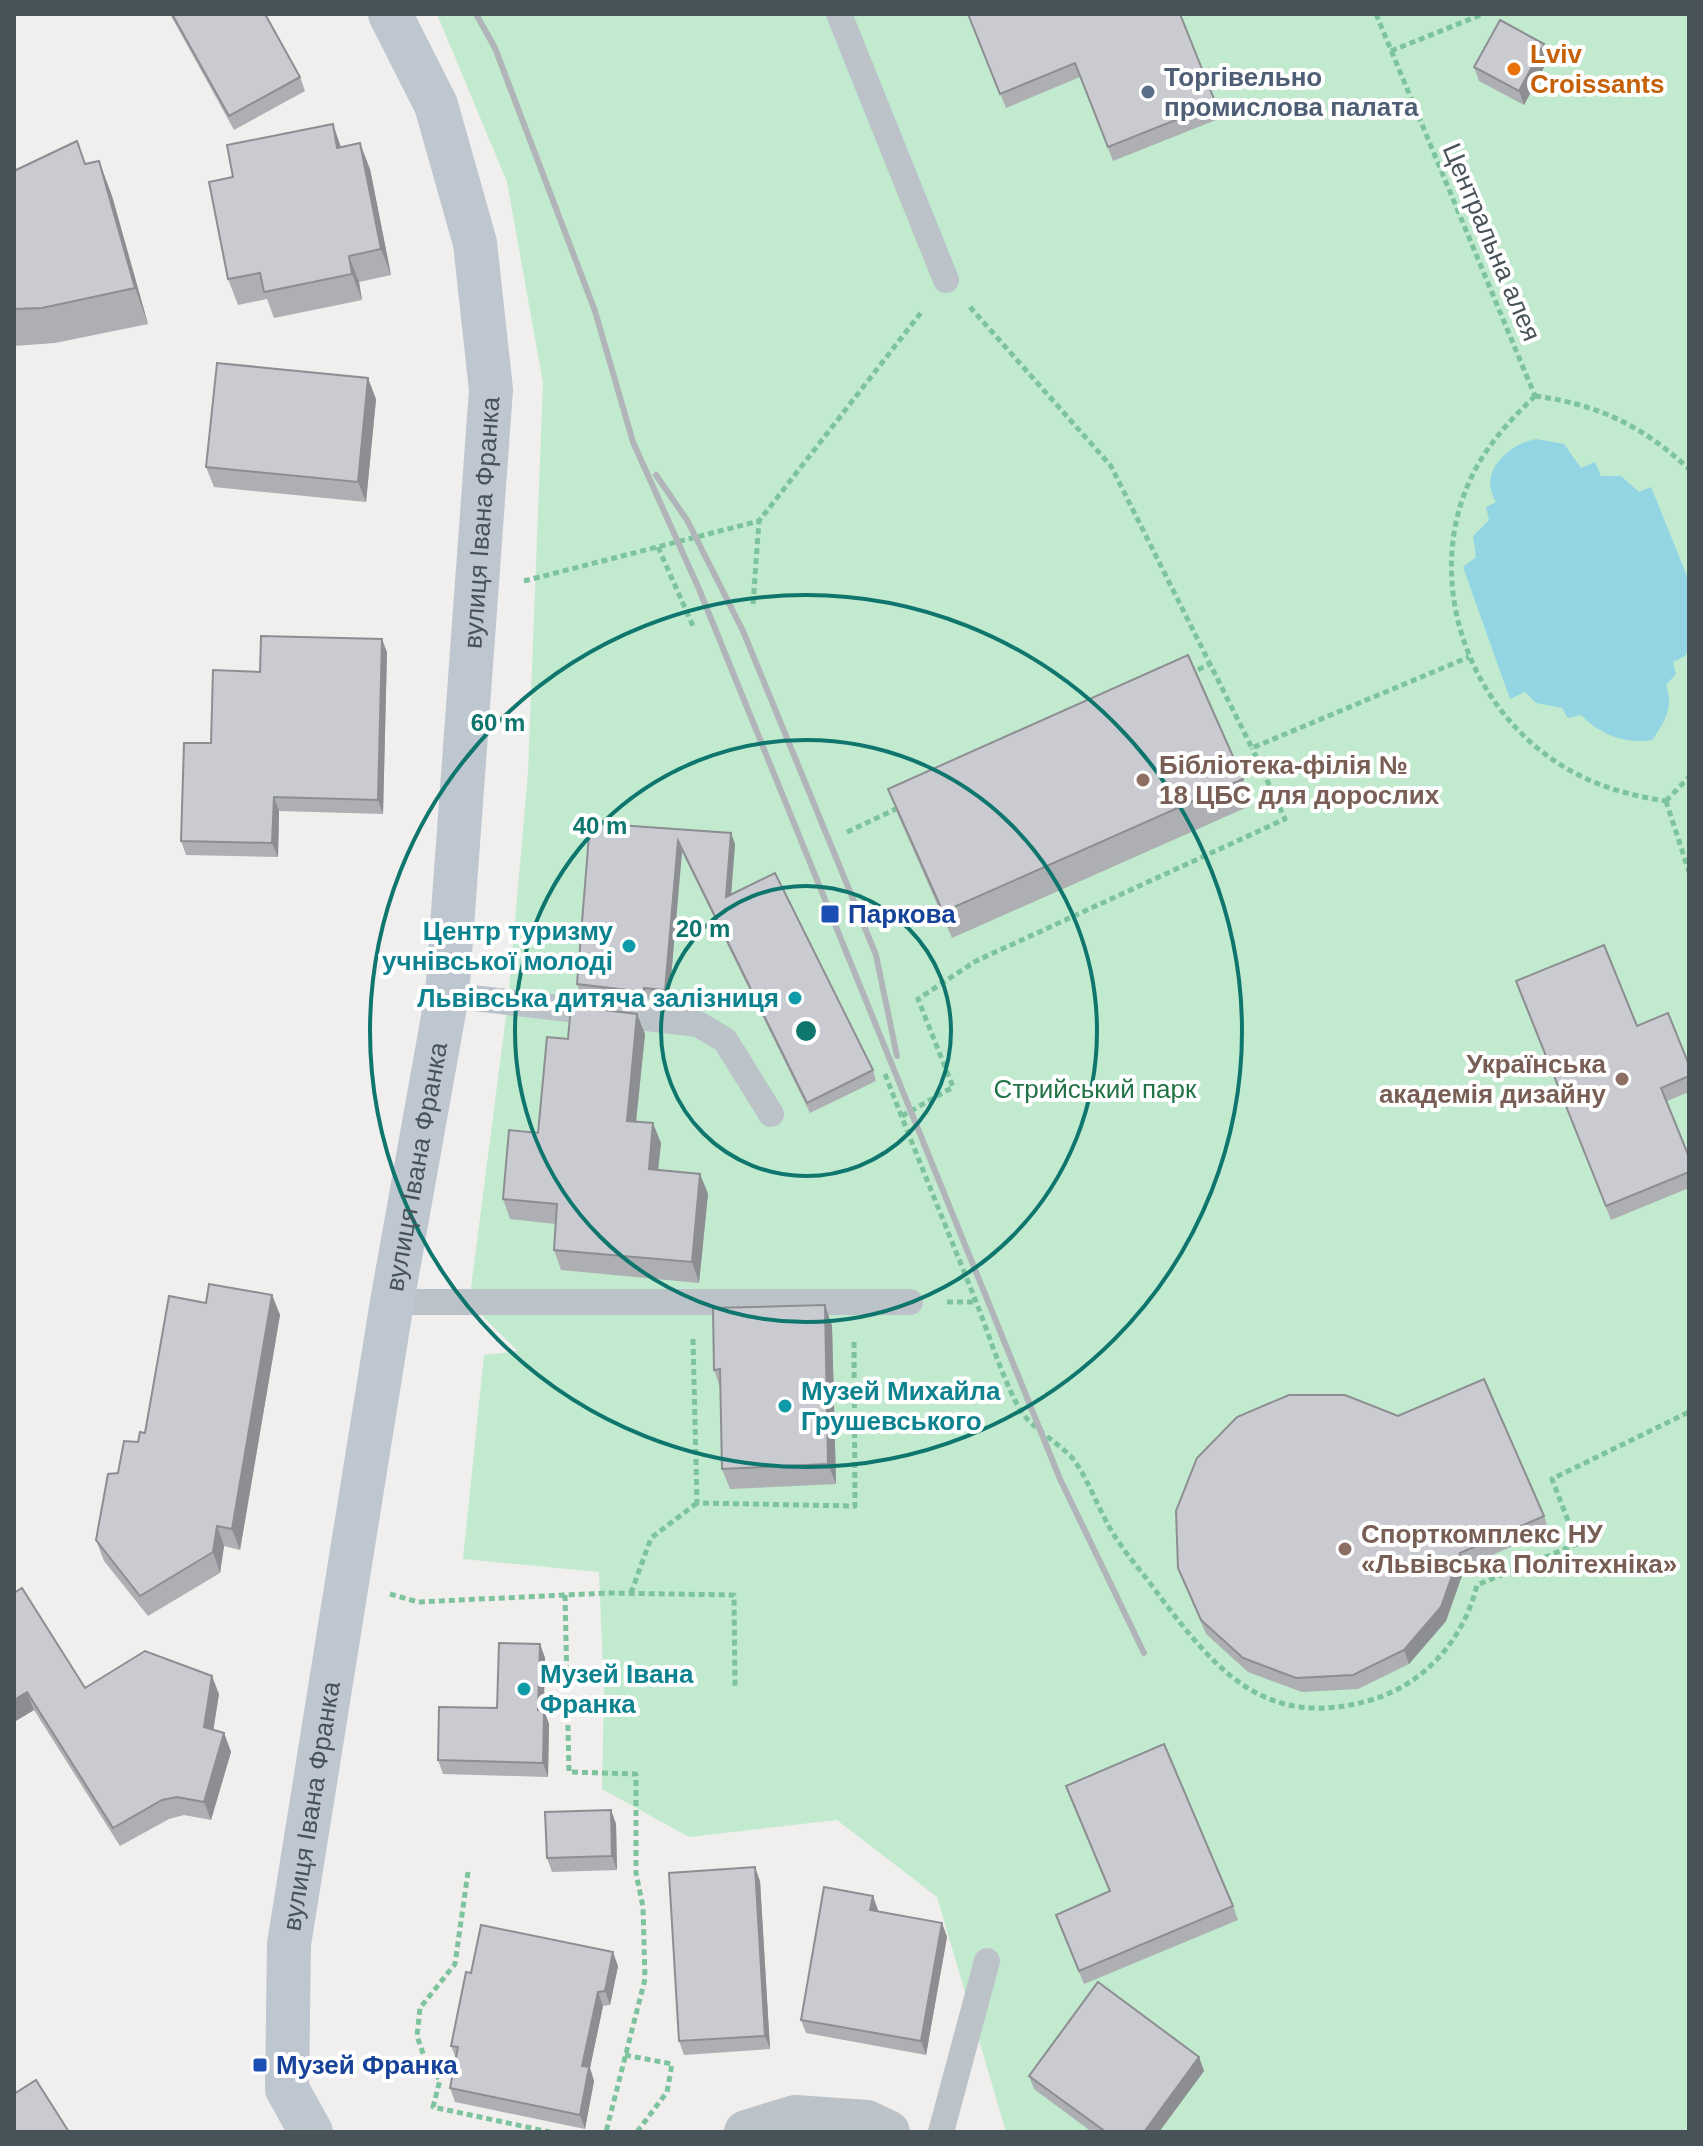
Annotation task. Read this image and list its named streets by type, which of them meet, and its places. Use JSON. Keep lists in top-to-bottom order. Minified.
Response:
{"streets":{"main road":["вулиця Івана Франка"],"path":["Центральна алея"]},"parks":["Стрийський парк"],"places":{"other":["Lviv Croissants","Торгівельно промислова палата","Бібліотека-філія № 18 ЦБС для дорослих","Центр туризму учнівської молоді","Львівська дитяча залізниця","Українська академія дизайну","Музей Михайла Грушевського","Спорткомплекс НУ «Львівська Політехніка»","Музей Івана Франка"],"transit":["Паркова","Музей Франка"]},"rings":["60 m","40 m","20 m"]}
